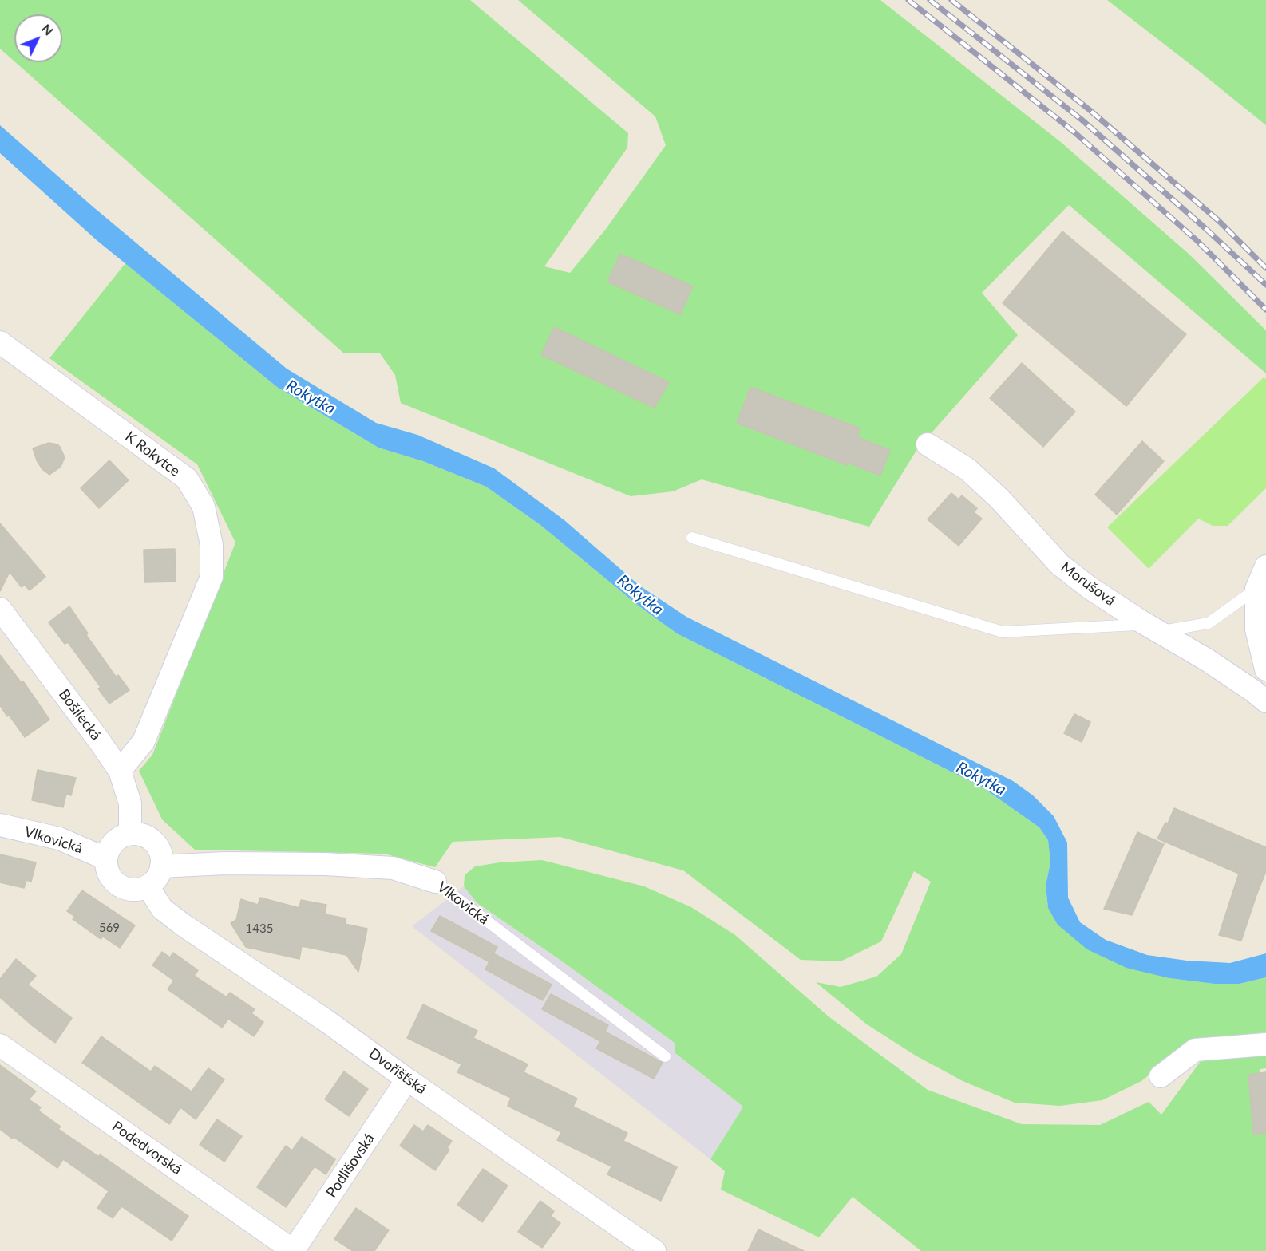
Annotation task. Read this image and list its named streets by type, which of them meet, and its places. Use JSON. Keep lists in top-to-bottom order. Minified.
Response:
{"streets":{"street":["K Rokytce","Morušová","Bošilecká","Vlkovická","Dvořišťská","Podedvorská","Podlišovská"]},"crossings":[["K Rokytce","Bošilecká"],["Bošilecká","Vlkovická"],["Bošilecká","Dvořišťská"],["Vlkovická","Dvořišťská"],["Dvořišťská","Podlišovská"],["Podedvorská","Podlišovská"]],"water":["Rokytka"],"house_numbers":["569","1435"],"north":"top right"}
